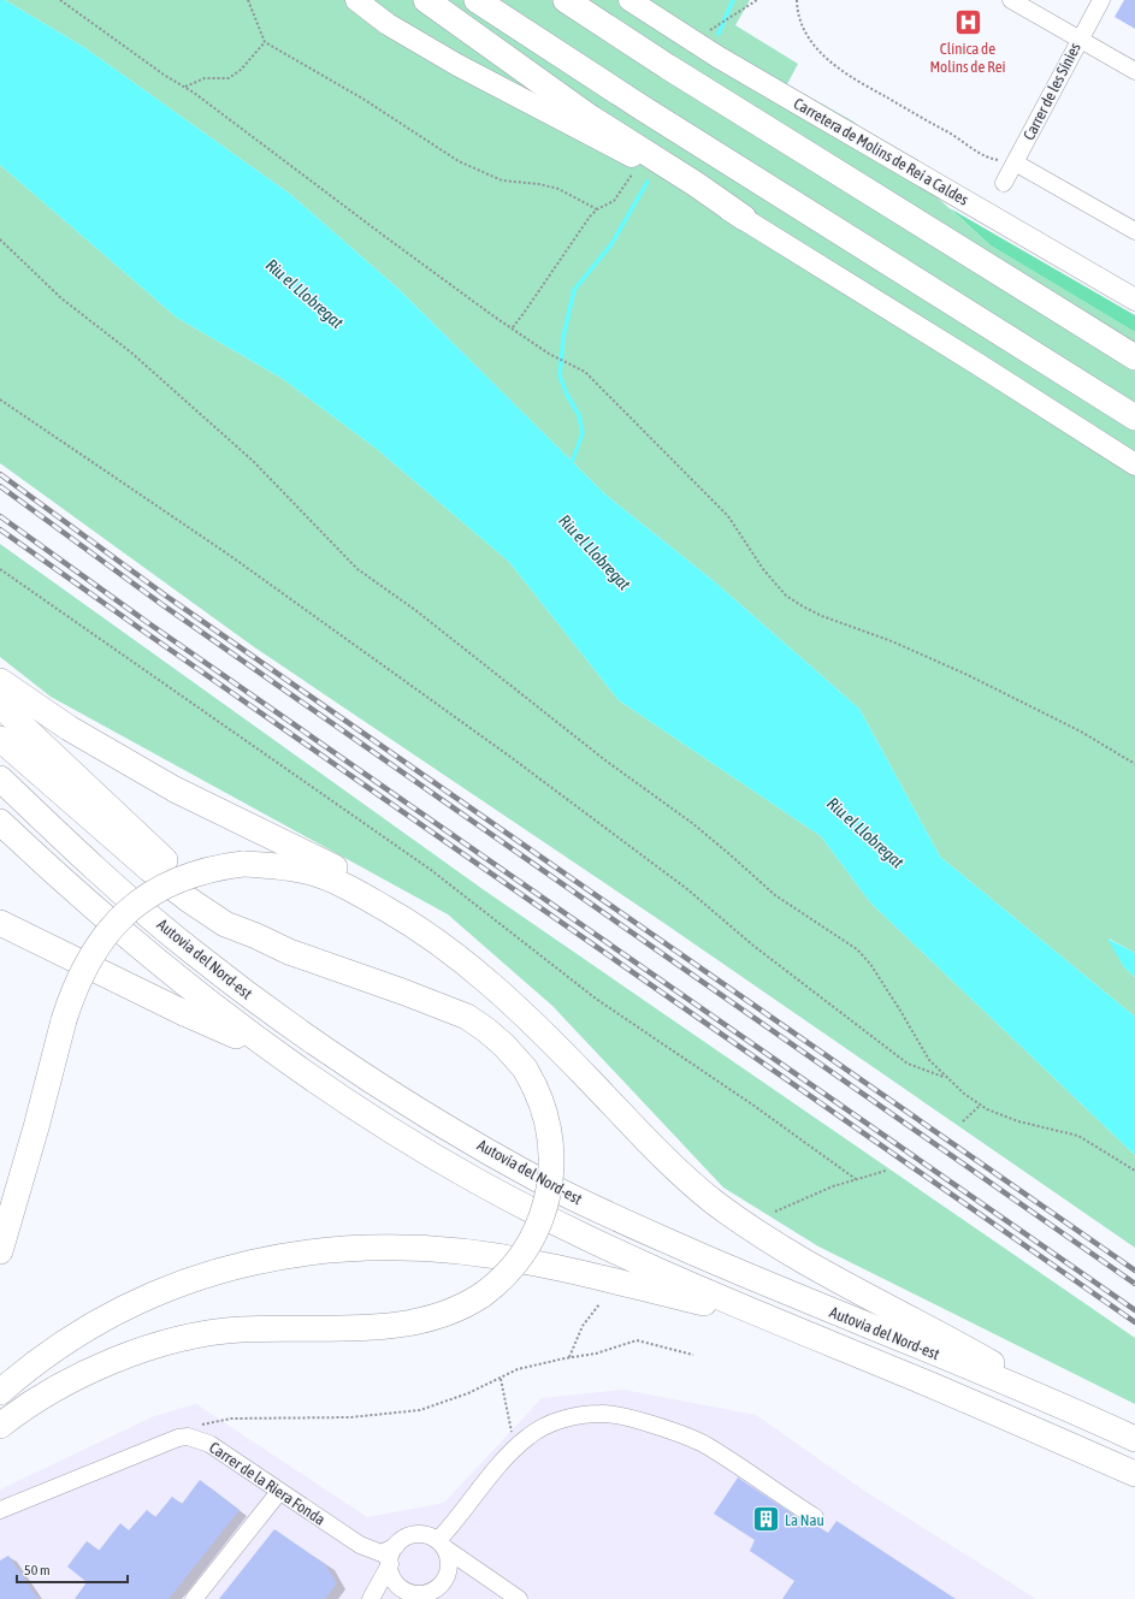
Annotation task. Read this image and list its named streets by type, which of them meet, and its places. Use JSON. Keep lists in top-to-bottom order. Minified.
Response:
{"streets":{"highway":["Autovia del Nord-est"],"main road":["Carretera de Molins de Rei a Caldes"],"street":["Carrer de les Sínies","Carrer de la Riera Fonda"]},"water":["Riu el Llobregat"],"places":{"hospital":["Clínica de Molins de Rei"],"building":["La Nau"]},"scale_bar":"50 m"}
